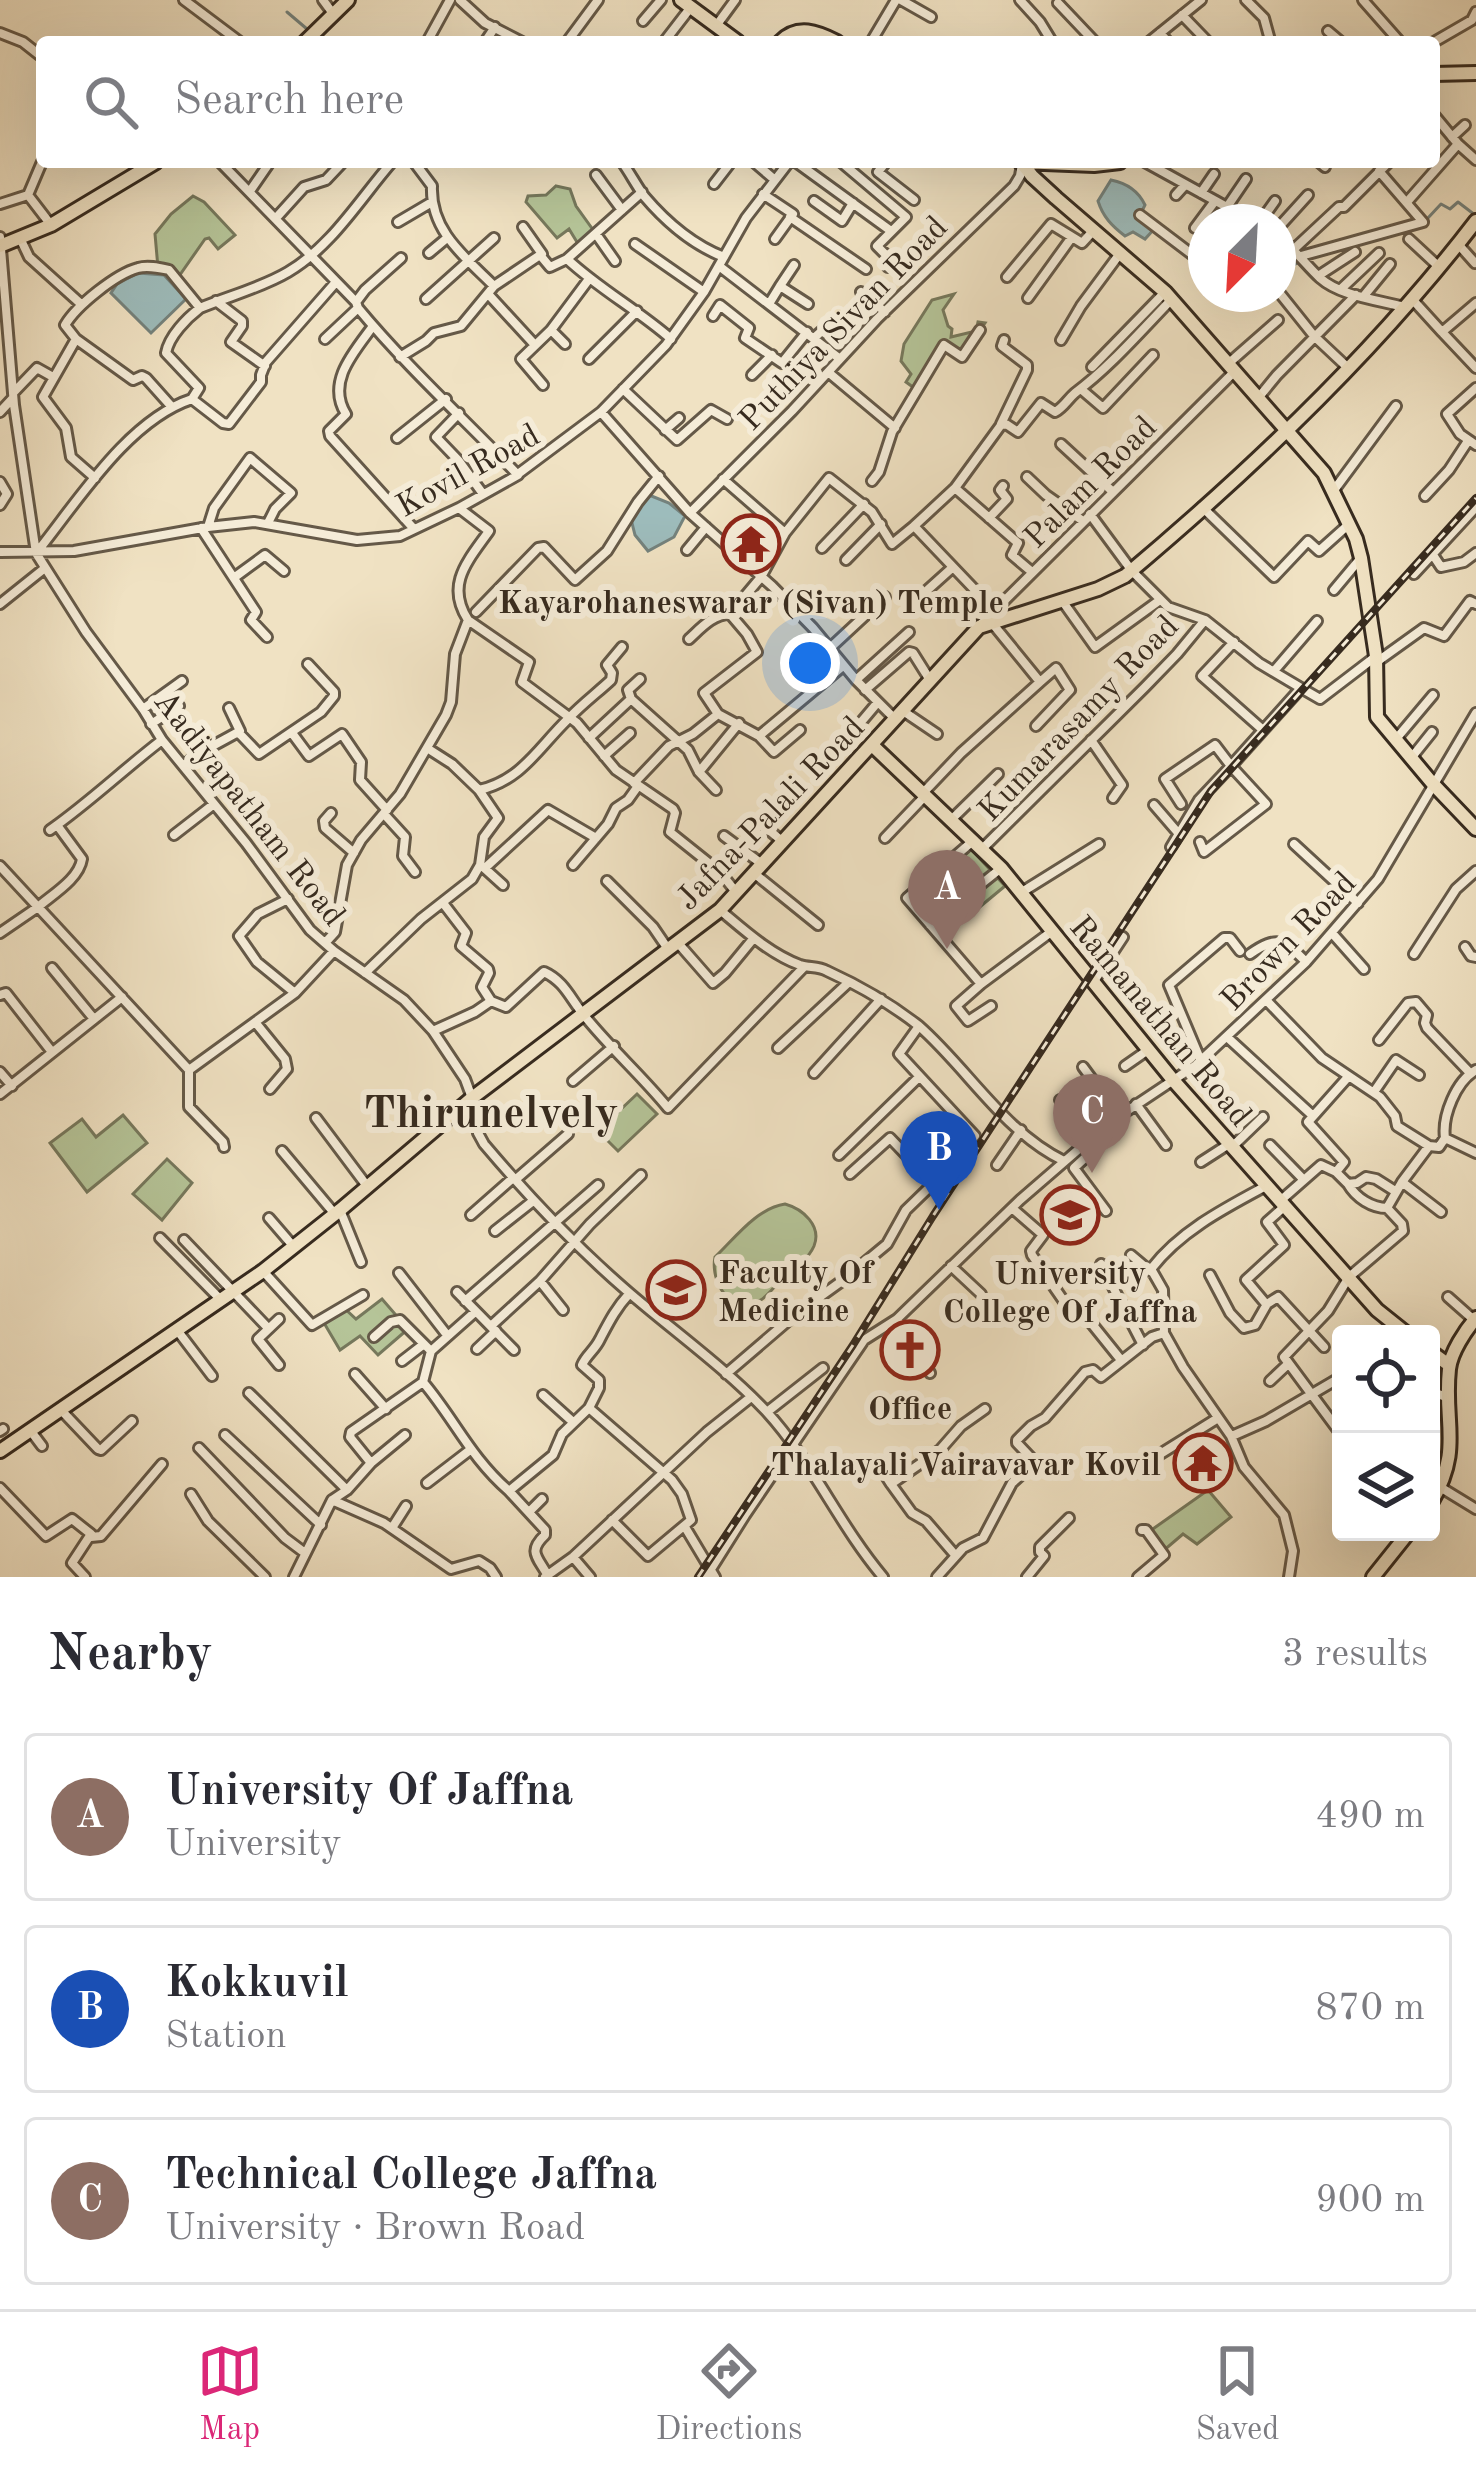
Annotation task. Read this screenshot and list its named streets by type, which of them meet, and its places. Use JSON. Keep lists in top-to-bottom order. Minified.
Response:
{"streets":{"main road":["Jafna-Palali Road","Ramanathan Road"],"street":["Puthiya Sivan Road","Kovil Road","Palam Road","Kumarasamy Road","Aadiyapatham Road","Brown Road"]},"crossings":[["Kovil Road","Aadiyapatham Road"],["Palam Road","Jafna-Palali Road"],["Kumarasamy Road","Ramanathan Road"],["Aadiyapatham Road","Jafna-Palali Road"],["Aadiyapatham Road","Brown Road"],["Jafna-Palali Road","Ramanathan Road"],["Brown Road","Ramanathan Road"]],"districts":["Thirunelvely"],"places":{"temple":["Kayarohaneswarar (Sivan) Temple","Thalayali Vairavavar Kovil"],"school or university":["University College Of Jaffna","Faculty Of Medicine"],"church":["Office"]},"north":"bottom left","page":{"search":"Search here","pins":["A","C","B"],"heading":["Nearby","3 results"],"list":[{"mark":"A","name":"University Of Jaffna","note":"University","value":"490 m"},{"mark":"B","name":"Kokkuvil","note":"Station","value":"870 m"},{"mark":"C","name":"Technical College Jaffna","note":"University · Brown Road","value":"900 m"}],"nav":["Map","Directions","Saved"]}}
